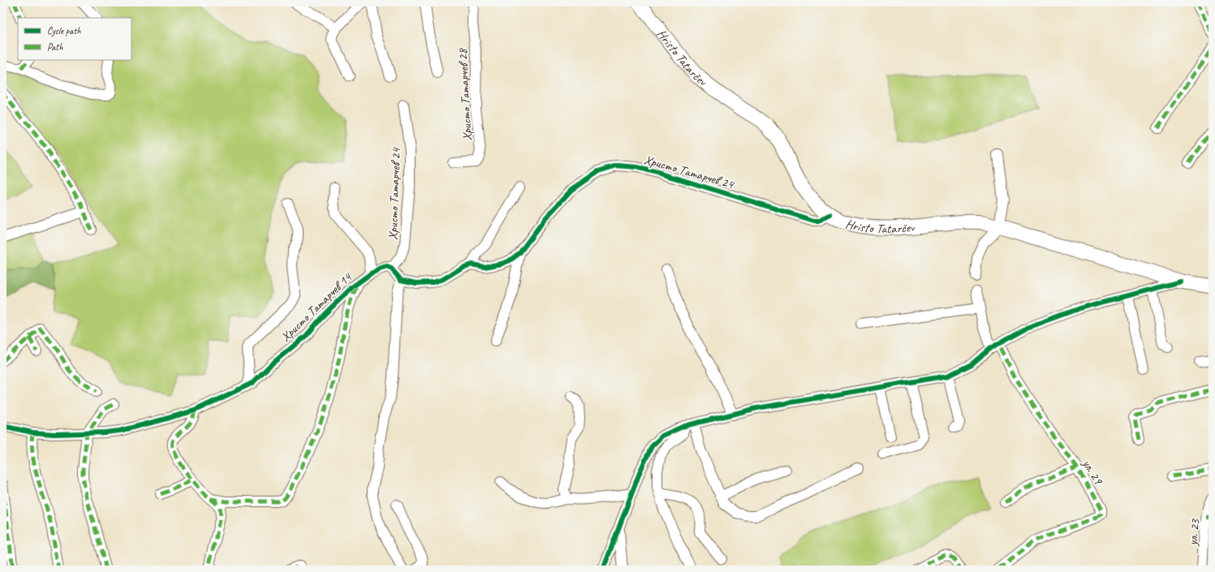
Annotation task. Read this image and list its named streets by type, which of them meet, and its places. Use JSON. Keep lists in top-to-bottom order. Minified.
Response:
{"streets":{"main road":["Hristo Tatarčev"],"street":["Христо Татарчев 28","Христо Татарчев 24","Христо Татарчев 14","ул. 29","ул. 23"]},"crossings":[["Hristo Tatarčev","Христо Татарчев 24"],["Христо Татарчев 24","Христо Татарчев 14"]],"legend":["Cycle path","Path"]}
